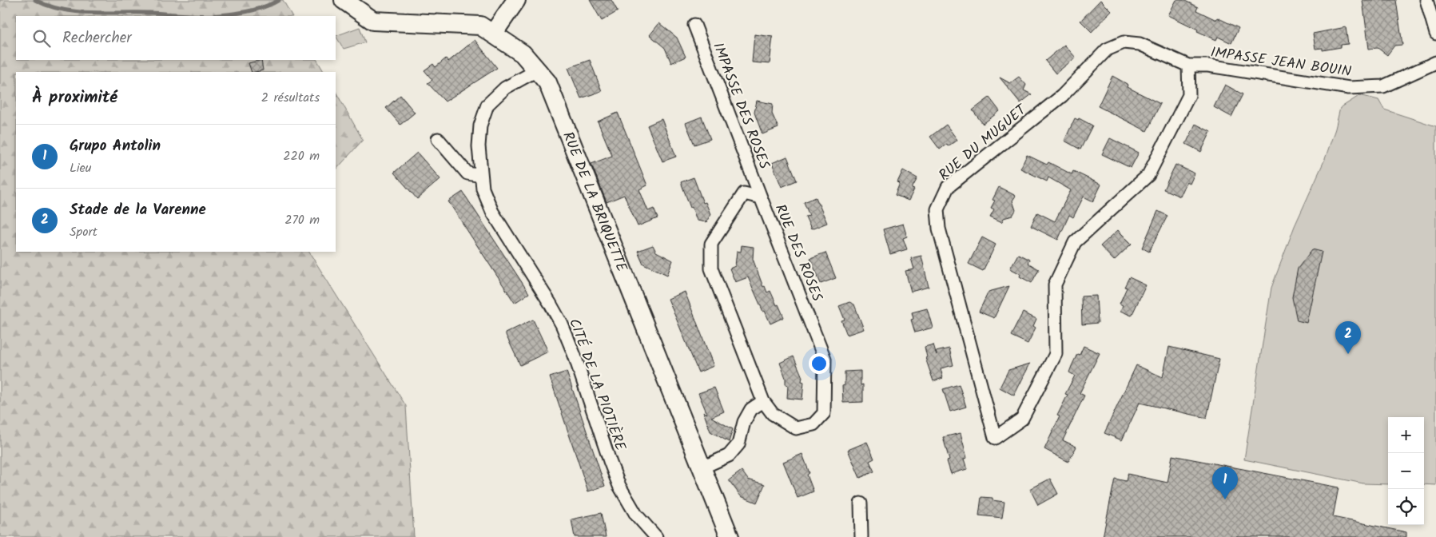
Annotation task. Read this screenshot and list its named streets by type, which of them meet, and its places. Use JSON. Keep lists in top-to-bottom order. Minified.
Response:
{"streets":{"main road":["RUE DE LA BRIQUETTE"],"street":["IMPASSE JEAN BOUIN","IMPASSE DES ROSES","RUE DU MUGUET","RUE DES ROSES","CITÉ DE LA PIOTIÈRE"]},"crossings":[["IMPASSE JEAN BOUIN","RUE DU MUGUET"],["IMPASSE DES ROSES","RUE DES ROSES"],["RUE DE LA BRIQUETTE","CITÉ DE LA PIOTIÈRE"]],"page":{"search":"Rechercher","heading":["À proximité","2 résultats"],"list":[{"mark":"1","name":"Grupo Antolin","note":"Lieu","value":"220 m"},{"mark":"2","name":"Stade de la Varenne","note":"Sport","value":"270 m"}],"pins":["2","1"],"map_buttons":["+","−"]}}
